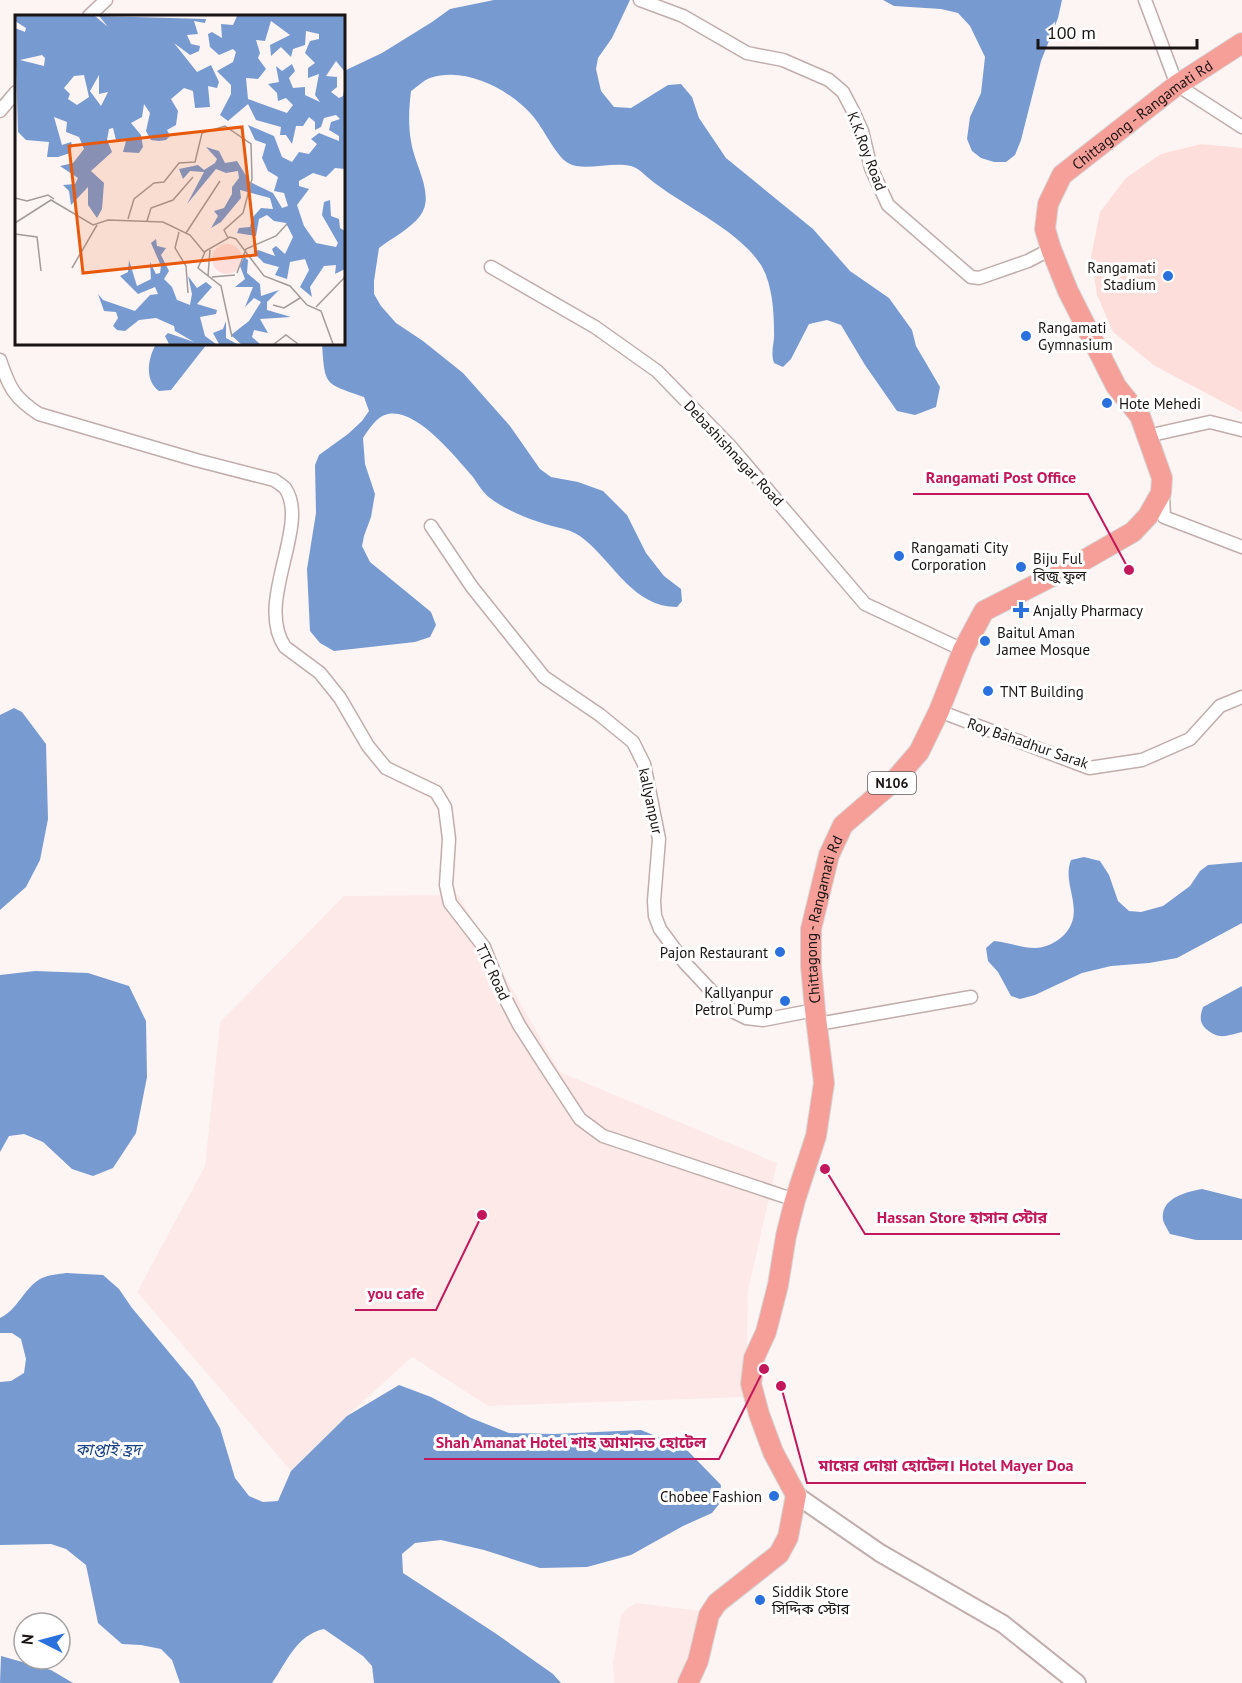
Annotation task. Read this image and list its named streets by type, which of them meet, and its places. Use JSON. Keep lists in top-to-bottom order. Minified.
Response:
{"streets":{"highway":["Chittagong - Rangamati Rd","N106"],"street":["K.K.Roy Road","Debashishnagar Road","Roy Bahadhur Sarak","kallyanpur","TTC Road"]},"crossings":[["Chittagong - Rangamati Rd","K.K.Roy Road"],["Chittagong - Rangamati Rd","Debashishnagar Road"],["Chittagong - Rangamati Rd","Roy Bahadhur Sarak"],["Chittagong - Rangamati Rd","kallyanpur"],["Chittagong - Rangamati Rd","TTC Road"]],"water":["কাপ্তাই হ্রদ"],"places":{"other":["Rangamati Stadium","Rangamati Gymnasium","Hote Mehedi","Rangamati City Corporation","Biju Ful বিজু ফুল","Rangamati Post Office","Baitul Aman Jamee Mosque","TNT Building","Pajon Restaurant","Kallyanpur Petrol Pump","Hassan Store হাসান স্টোর","you cafe","Shah Amanat Hotel শাহ আমানত হোটেল","মায়ের দোয়া হোটেল। Hotel Mayer Doa","Chobee Fashion","Siddik Store সিদ্দিক স্টোর"],"health":["Anjally Pharmacy"]},"scale_bar":"100 m","north":"left"}
